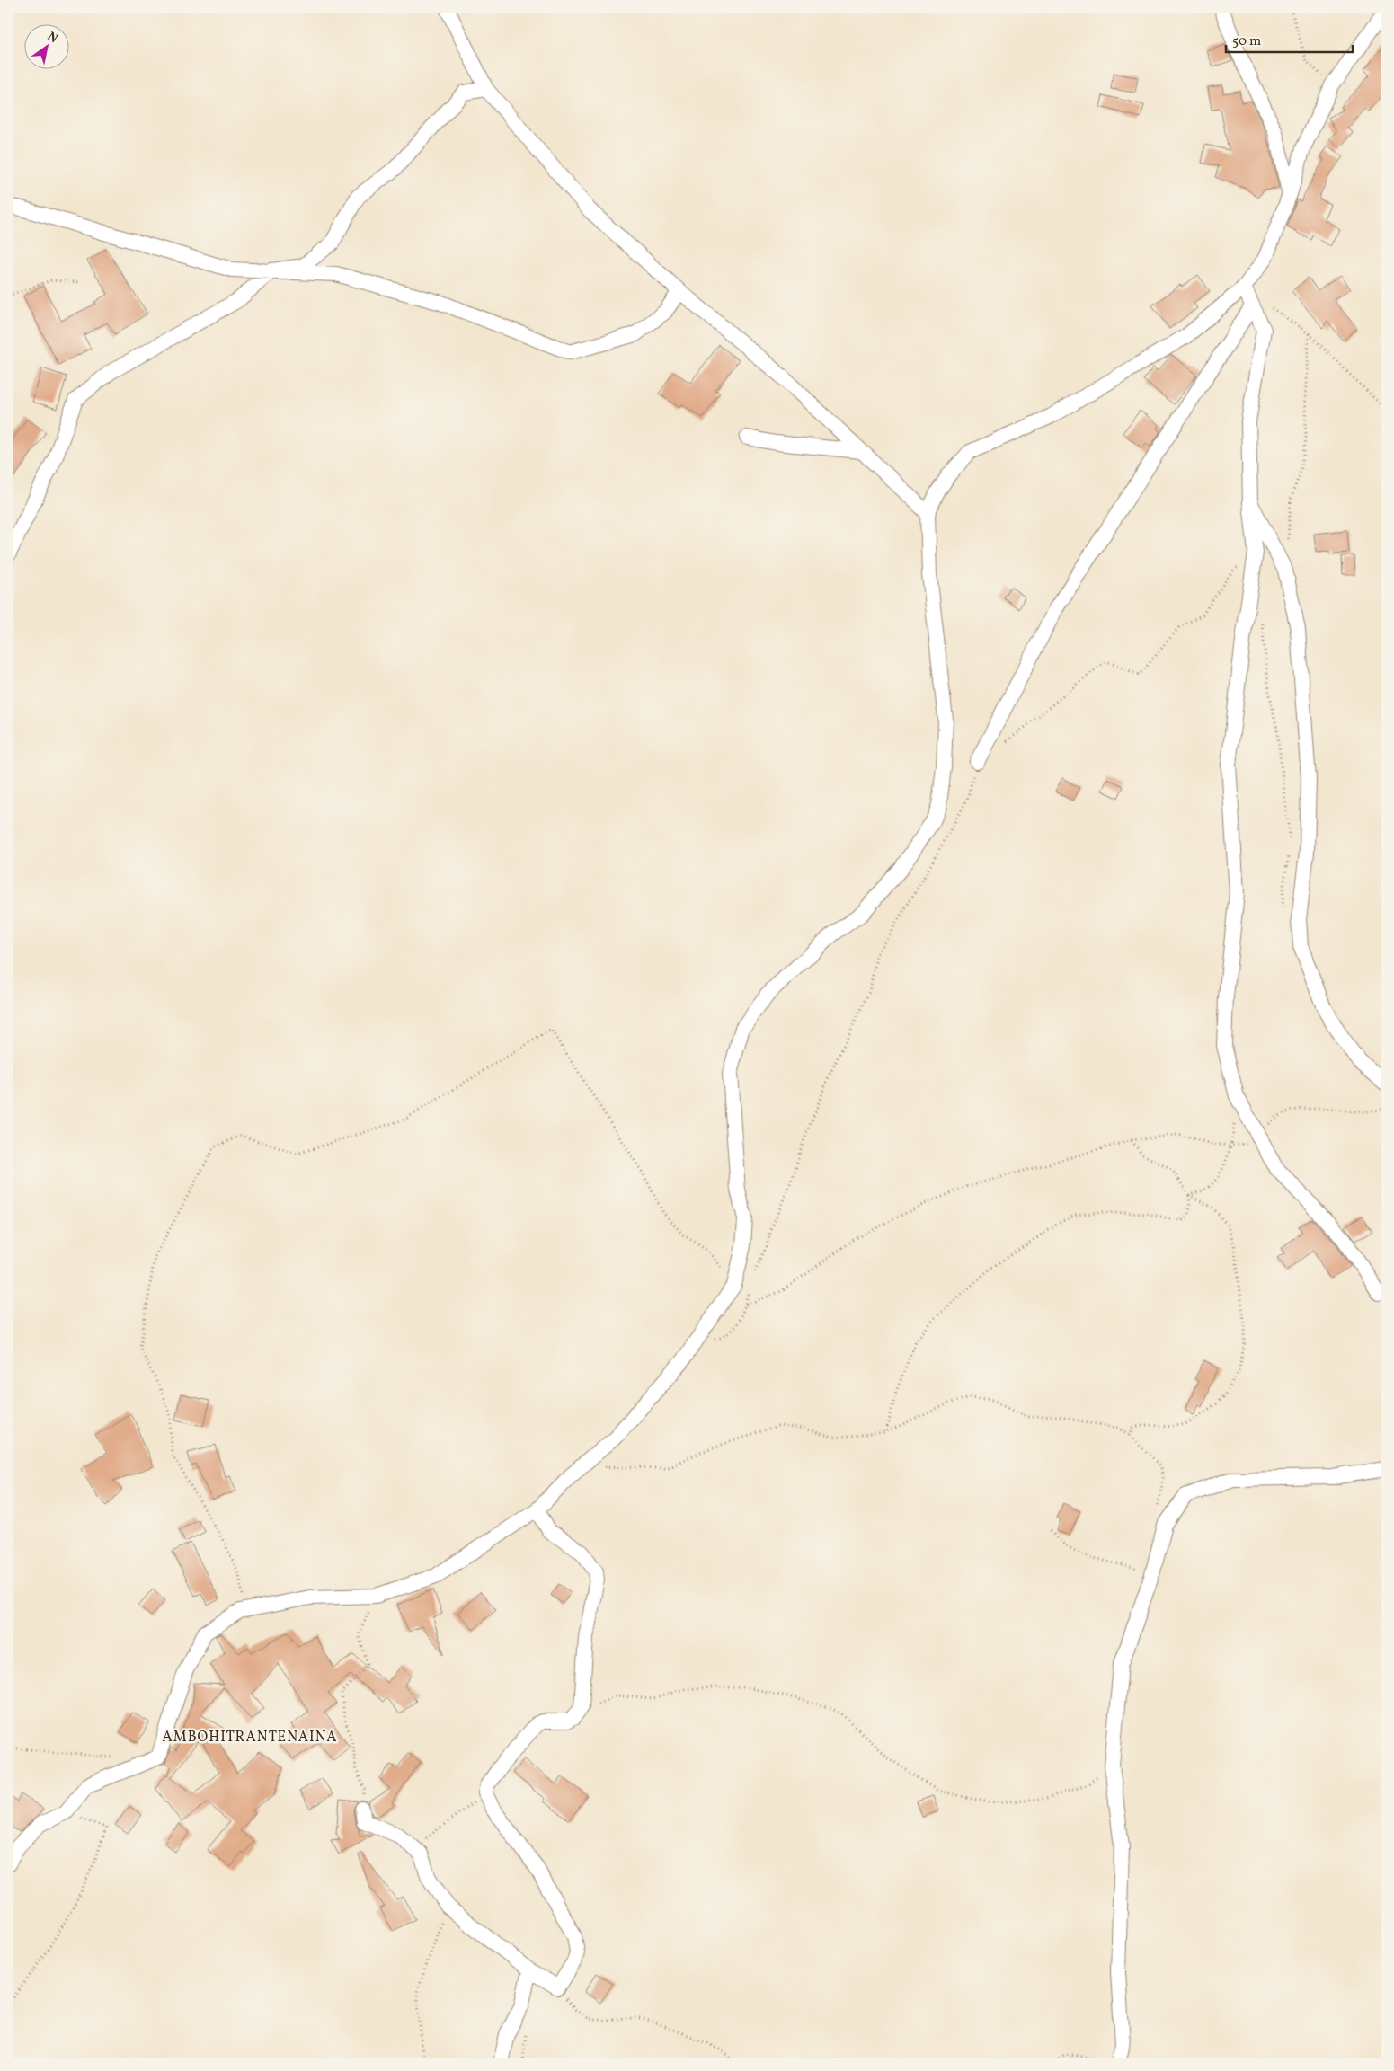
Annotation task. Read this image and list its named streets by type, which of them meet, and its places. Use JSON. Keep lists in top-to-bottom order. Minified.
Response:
{"districts":["AMBOHITRANTENAINA"],"scale_bar":"50 m","north":"top right"}
